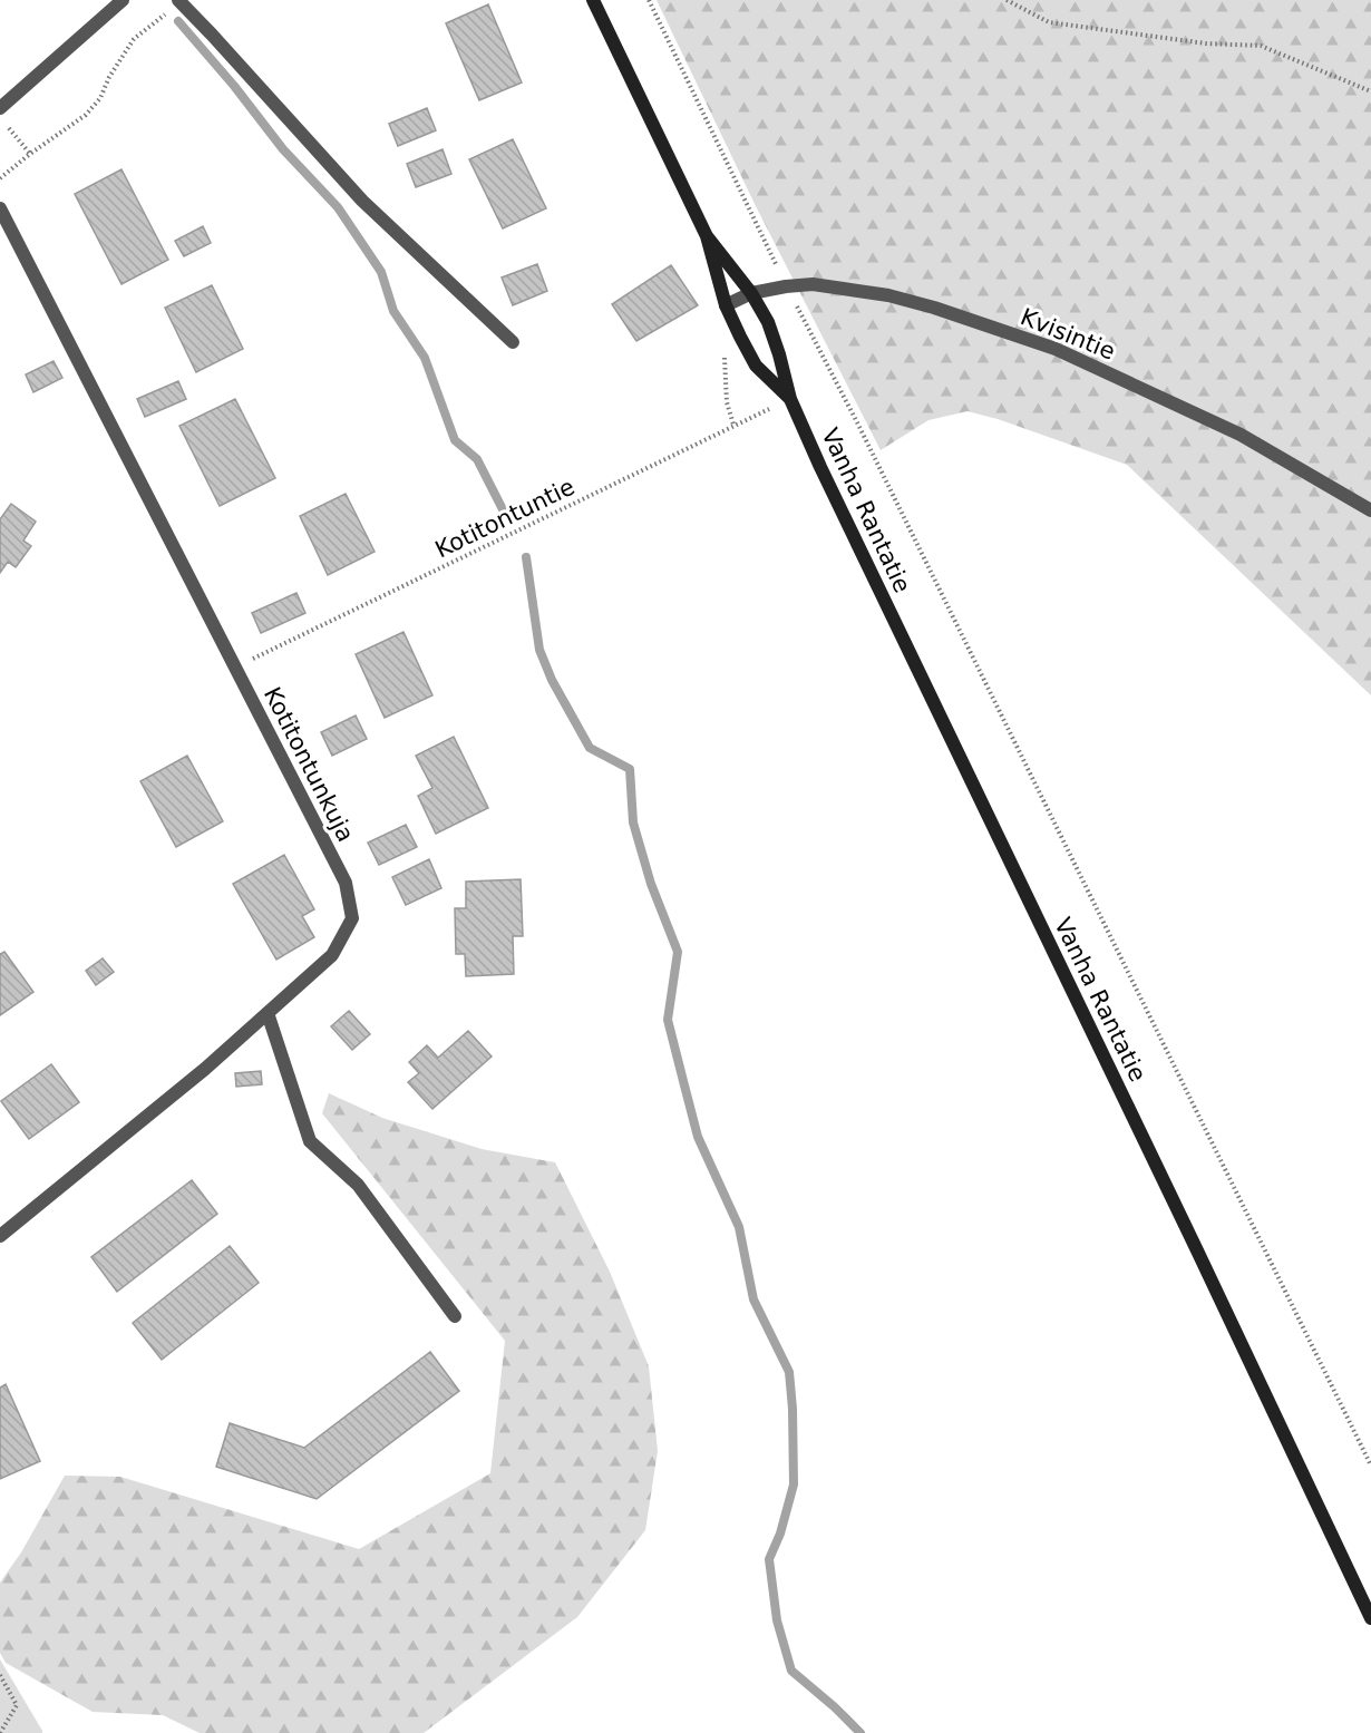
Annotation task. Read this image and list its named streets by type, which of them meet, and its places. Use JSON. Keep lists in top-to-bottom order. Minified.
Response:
{"streets":{"main road":["Vanha Rantatie"],"street":["Kvisintie","Kotitontunkuja"],"path":["Kotitontuntie"]},"crossings":[["Kvisintie","Vanha Rantatie"],["Vanha Rantatie","Kotitontuntie"],["Kotitontuntie","Kotitontunkuja"]]}
